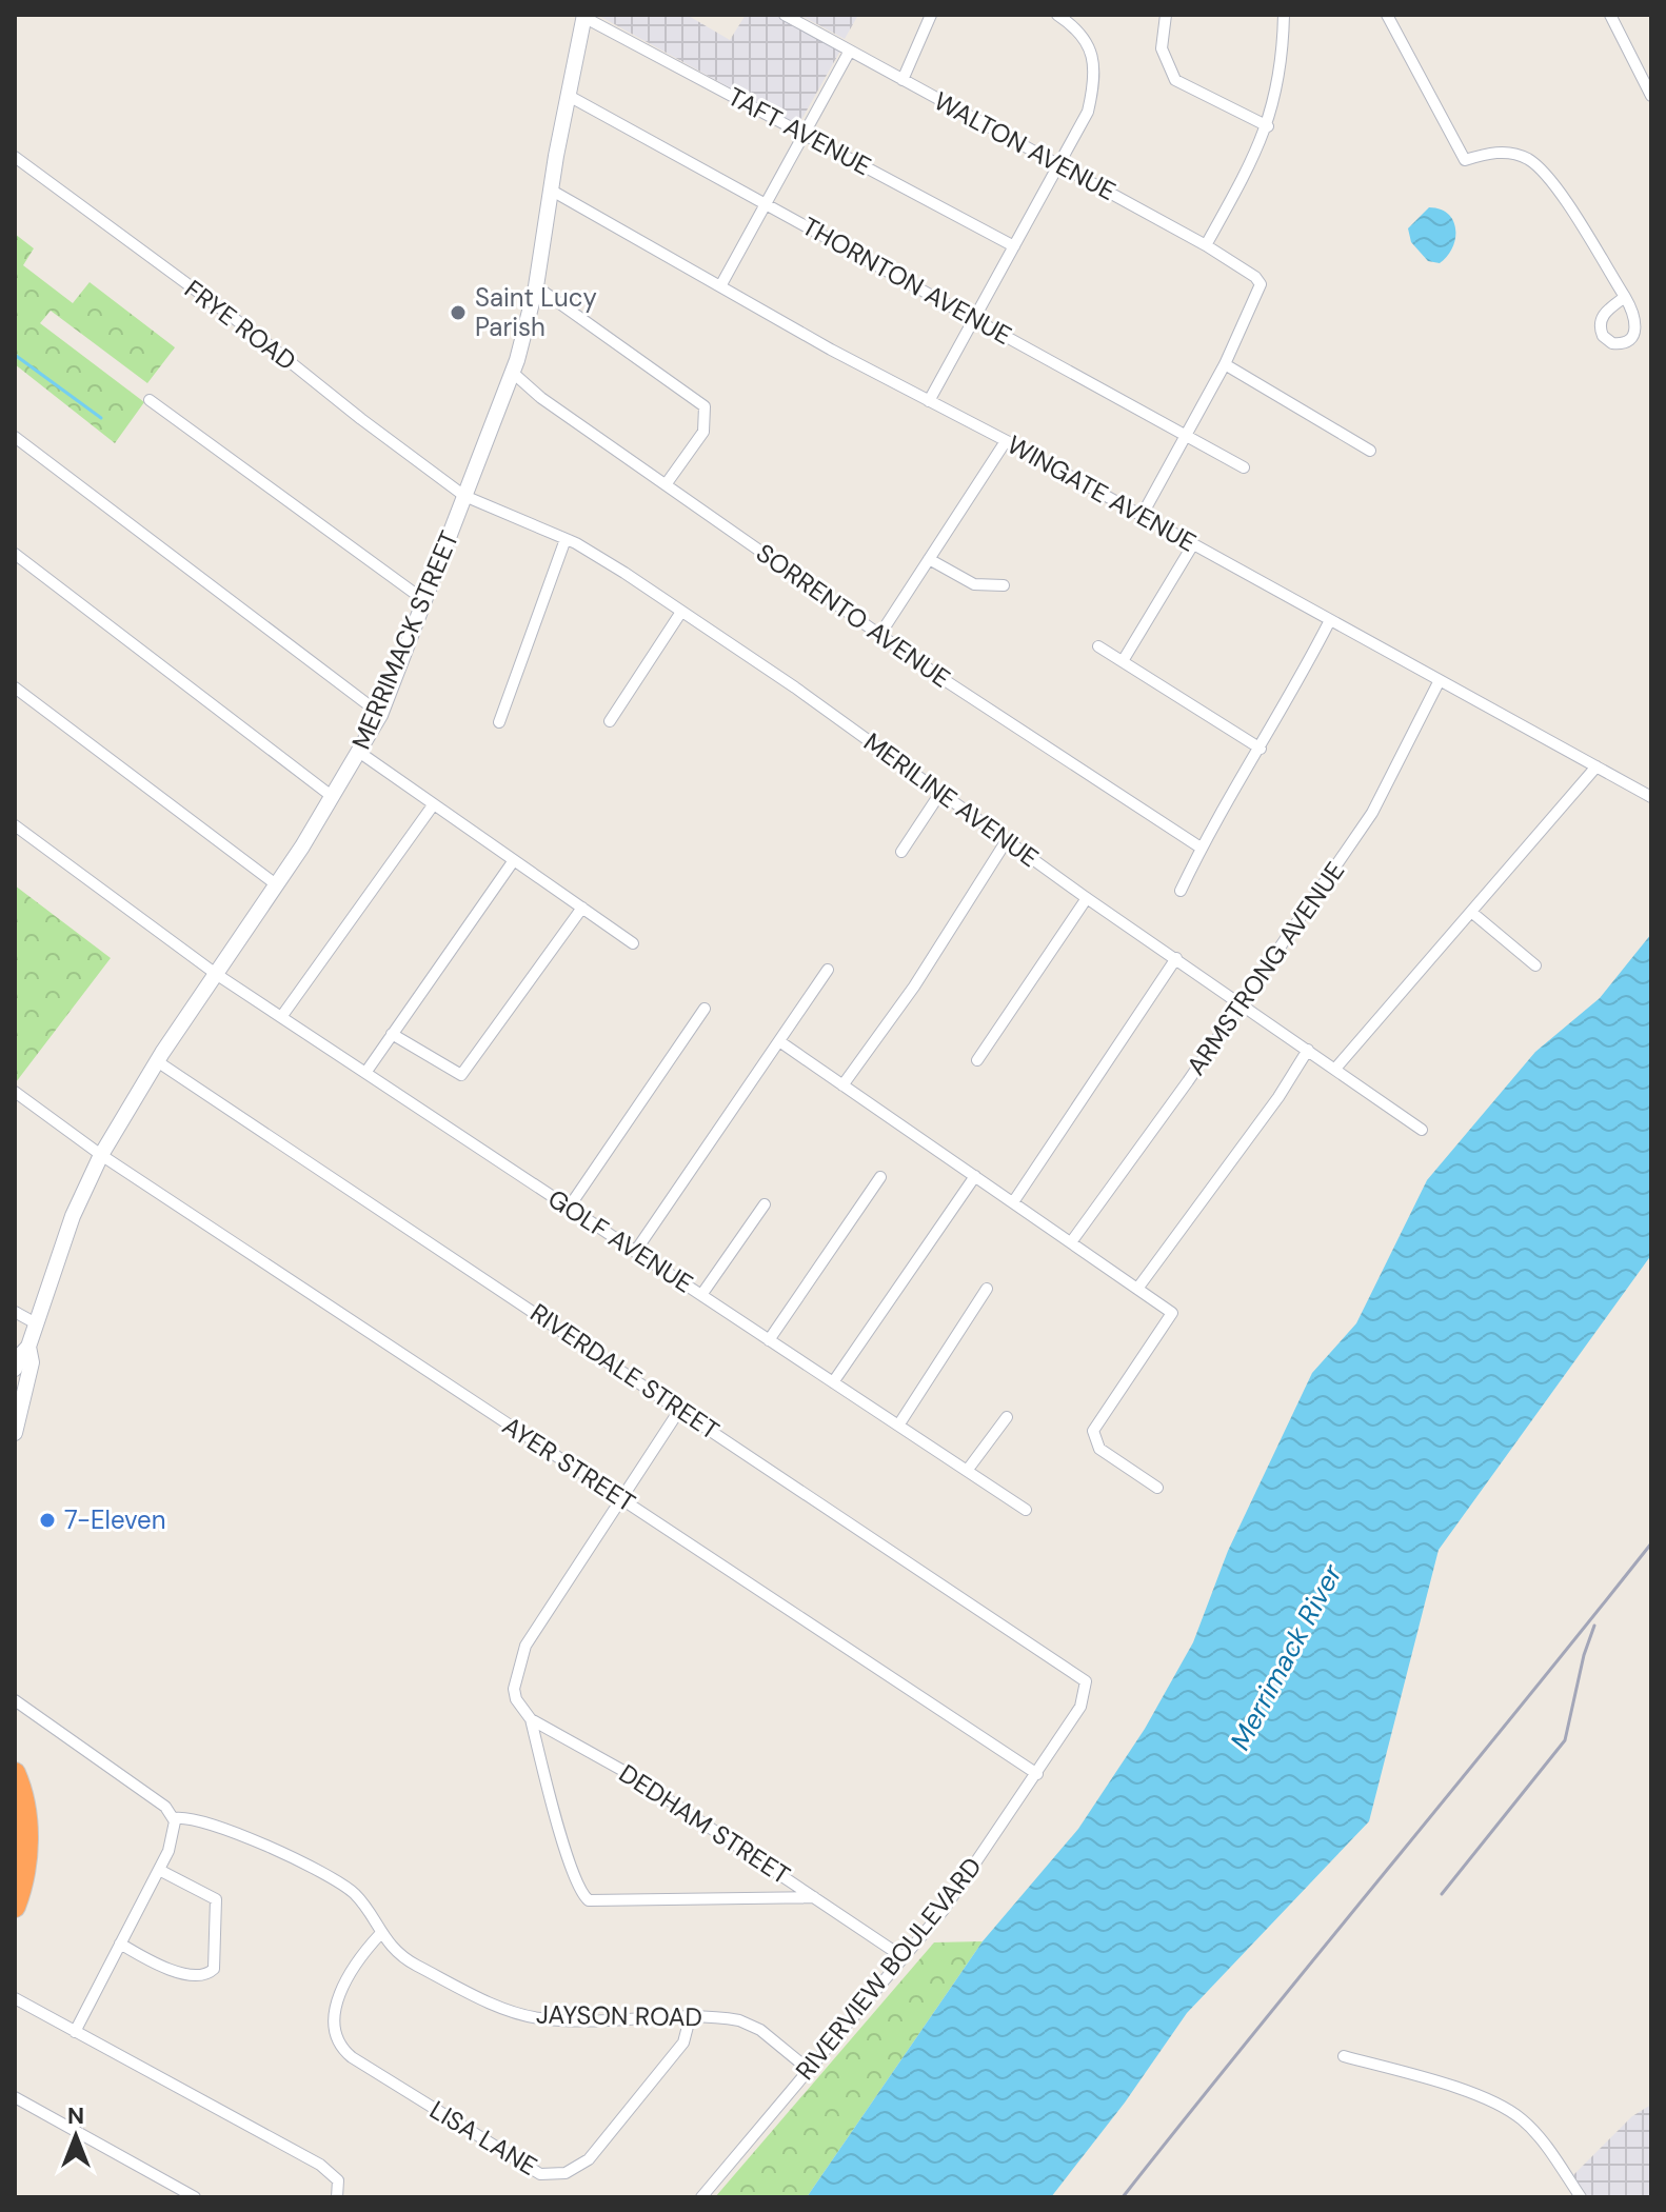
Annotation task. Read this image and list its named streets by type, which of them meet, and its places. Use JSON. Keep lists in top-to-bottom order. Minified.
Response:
{"streets":{"main road":["MERRIMACK STREET"],"street":["TAFT AVENUE","WALTON AVENUE","THORNTON AVENUE","FRYE ROAD","WINGATE AVENUE","SORRENTO AVENUE","MERILINE AVENUE","ARMSTRONG AVENUE","GOLF AVENUE","RIVERDALE STREET","AYER STREET","DEDHAM STREET","RIVERVIEW BOULEVARD","JAYSON ROAD","LISA LANE"]},"crossings":[["TAFT AVENUE","MERRIMACK STREET"],["THORNTON AVENUE","MERRIMACK STREET"],["FRYE ROAD","MERRIMACK STREET"],["FRYE ROAD","MERILINE AVENUE"],["WINGATE AVENUE","MERRIMACK STREET"],["WINGATE AVENUE","ARMSTRONG AVENUE"],["SORRENTO AVENUE","MERRIMACK STREET"],["MERRIMACK STREET","MERILINE AVENUE"],["MERRIMACK STREET","GOLF AVENUE"],["MERRIMACK STREET","RIVERDALE STREET"],["MERRIMACK STREET","AYER STREET"],["MERILINE AVENUE","ARMSTRONG AVENUE"],["RIVERDALE STREET","RIVERVIEW BOULEVARD"],["AYER STREET","DEDHAM STREET"],["AYER STREET","RIVERVIEW BOULEVARD"],["DEDHAM STREET","RIVERVIEW BOULEVARD"],["RIVERVIEW BOULEVARD","JAYSON ROAD"],["JAYSON ROAD","LISA LANE"]],"water":["Merrimack River"],"places":["Saint Lucy Parish","7-Eleven"],"north":"top"}
